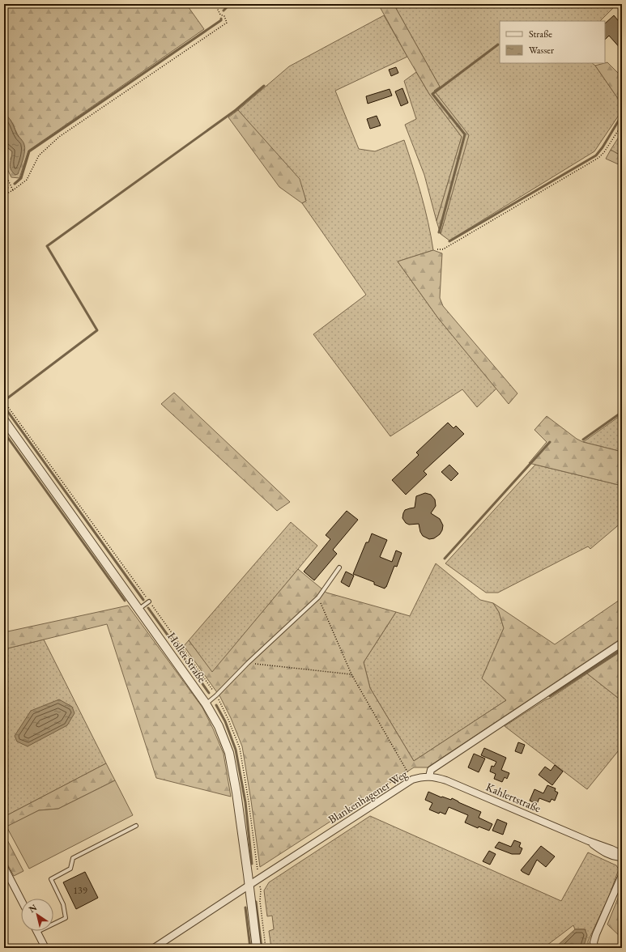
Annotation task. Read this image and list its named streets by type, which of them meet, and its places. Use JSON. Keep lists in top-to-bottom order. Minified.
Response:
{"streets":{"street":["Holler Straße","Blankenhagener Weg","Kahlertstraße"]},"crossings":[["Holler Straße","Blankenhagener Weg"],["Blankenhagener Weg","Kahlertstraße"]],"house_numbers":["139"],"legend":["Straße","Wasser"],"north":"top left"}
